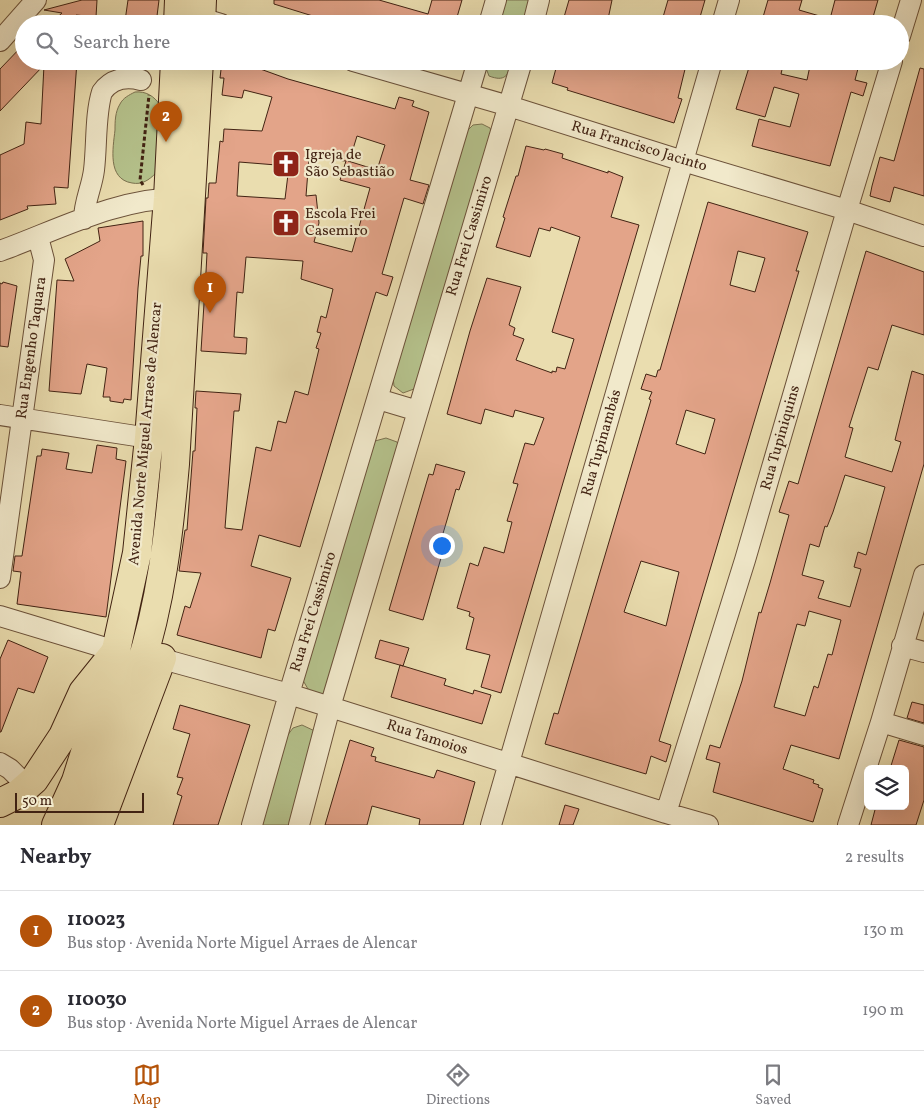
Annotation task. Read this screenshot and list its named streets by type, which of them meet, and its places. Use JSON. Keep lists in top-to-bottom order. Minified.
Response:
{"streets":{"main road":["Avenida Norte Miguel Arraes de Alencar"],"street":["Rua Francisco Jacinto","Rua Frei Cassimiro","Rua Engenho Taquara","Rua Tupiniquins","Rua Tupinambás","Rua Tamoios"]},"crossings":[["Rua Francisco Jacinto","Rua Frei Cassimiro"],["Rua Francisco Jacinto","Rua Tupiniquins"],["Rua Francisco Jacinto","Rua Tupinambás"],["Rua Frei Cassimiro","Rua Tamoios"],["Avenida Norte Miguel Arraes de Alencar","Rua Tamoios"],["Rua Tupiniquins","Rua Tamoios"],["Rua Tupinambás","Rua Tamoios"]],"places":{"church":["Igreja de São Sebastião","Escola Frei Casemiro"]},"scale_bar":"50 m","page":{"search":"Search here","pins":["2","1"],"scale":"50 m","heading":["Nearby","2 results"],"list":[{"mark":"1","name":"110023","note":"Bus stop · Avenida Norte Miguel Arraes de Alencar","value":"130 m"},{"mark":"2","name":"110030","note":"Bus stop · Avenida Norte Miguel Arraes de Alencar","value":"190 m"}],"nav":["Map","Directions","Saved"]}}
